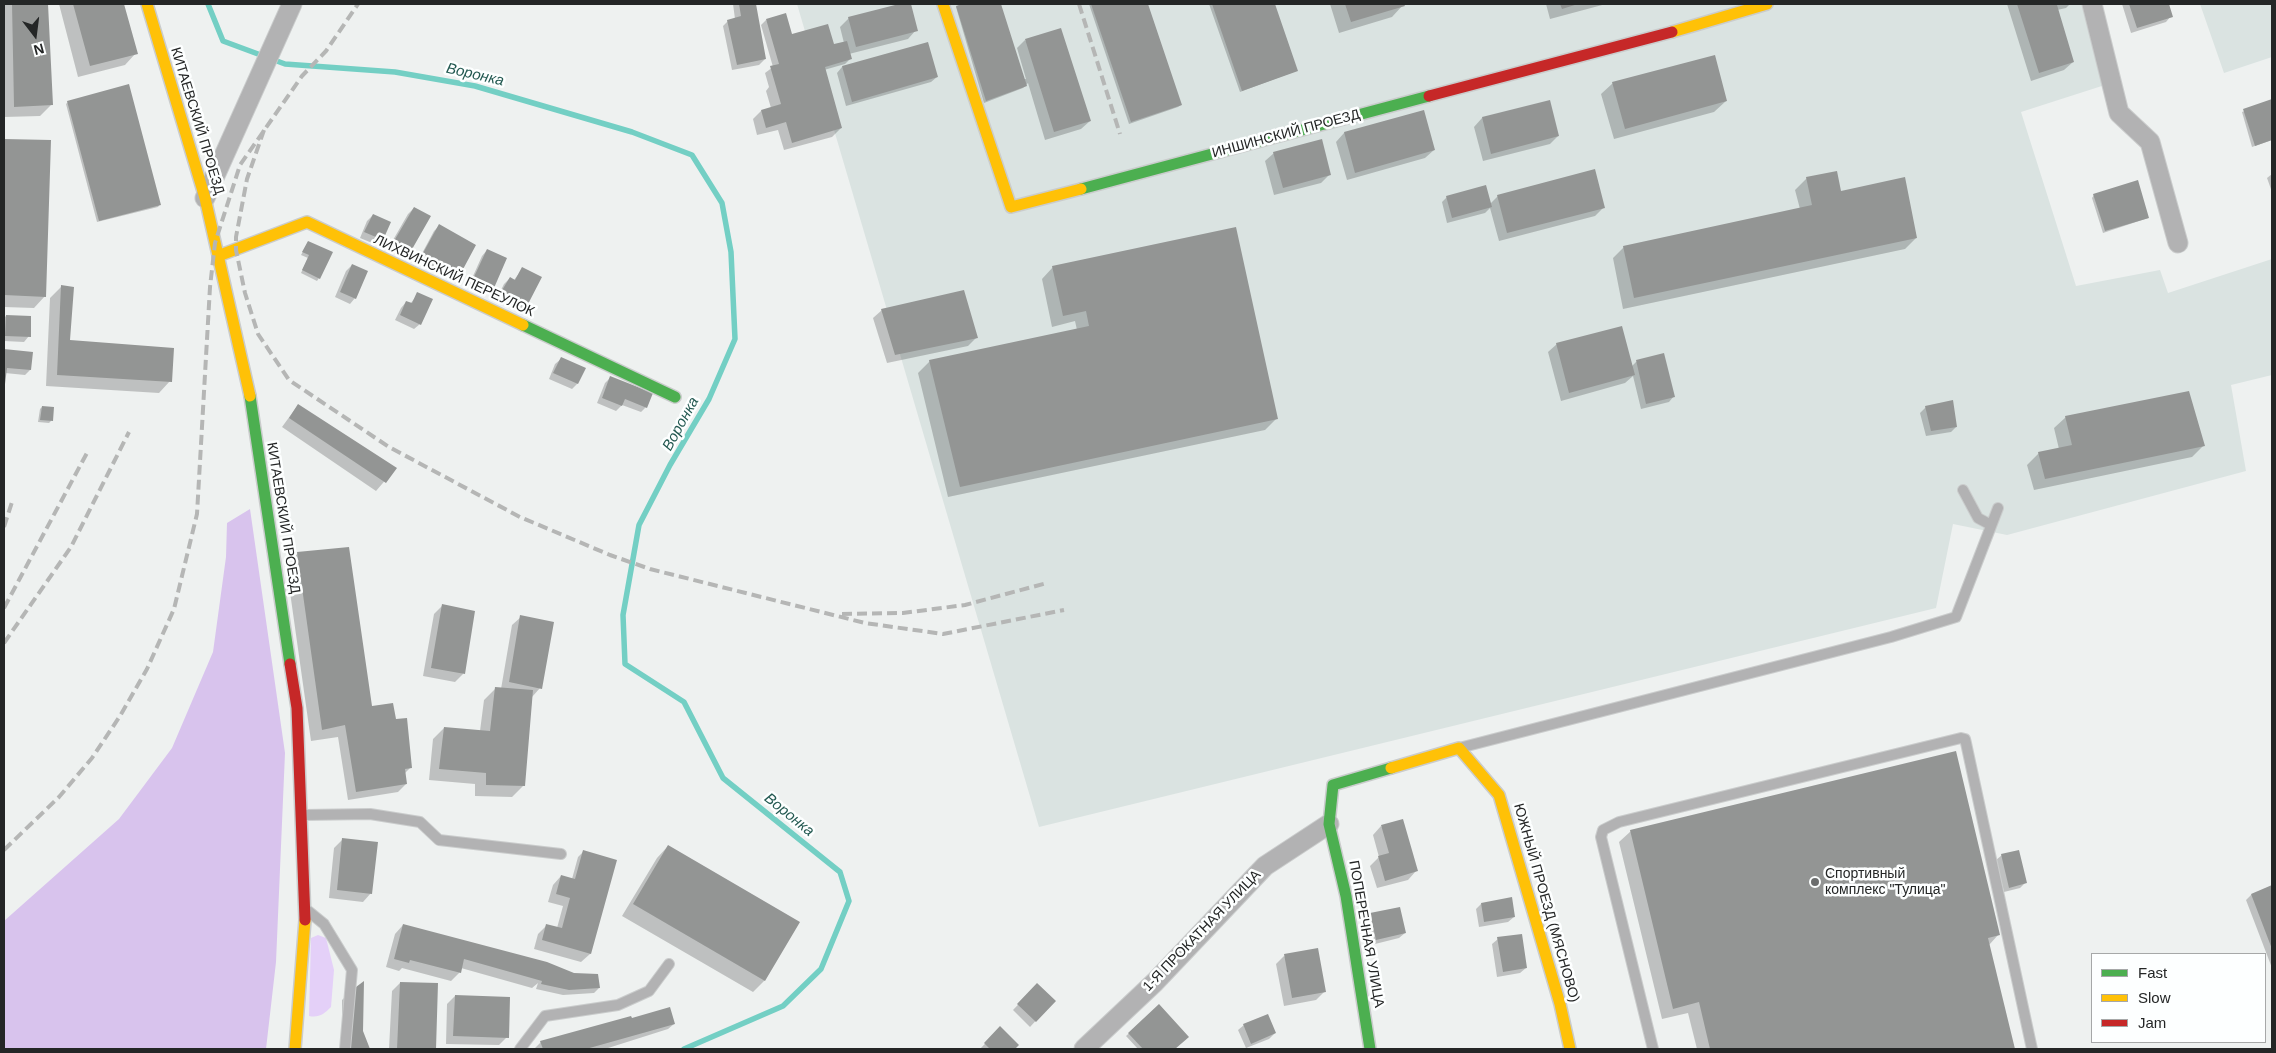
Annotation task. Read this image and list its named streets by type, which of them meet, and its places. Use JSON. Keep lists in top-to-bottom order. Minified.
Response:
{"streets":{"street":["КИТАЕВСКИЙ ПРОЕЗД","ИНШИНСКИЙ ПРОЕЗД","ЛИХВИНСКИЙ ПЕРЕУЛОК","ЮЖНЫЙ ПРОЕЗД (МЯСНОВО)","1-Я ПРОКАТНАЯ УЛИЦА","ПОПЕРЕЧНАЯ УЛИЦА"]},"crossings":[["КИТАЕВСКИЙ ПРОЕЗД","ЛИХВИНСКИЙ ПЕРЕУЛОК"],["ЮЖНЫЙ ПРОЕЗД (МЯСНОВО)","ПОПЕРЕЧНАЯ УЛИЦА"],["1-Я ПРОКАТНАЯ УЛИЦА","ПОПЕРЕЧНАЯ УЛИЦА"]],"water":["Воронка"],"places":["Спортивный комплекс \"Тулица\""],"legend":["Fast","Slow","Jam"],"north":"bottom"}
